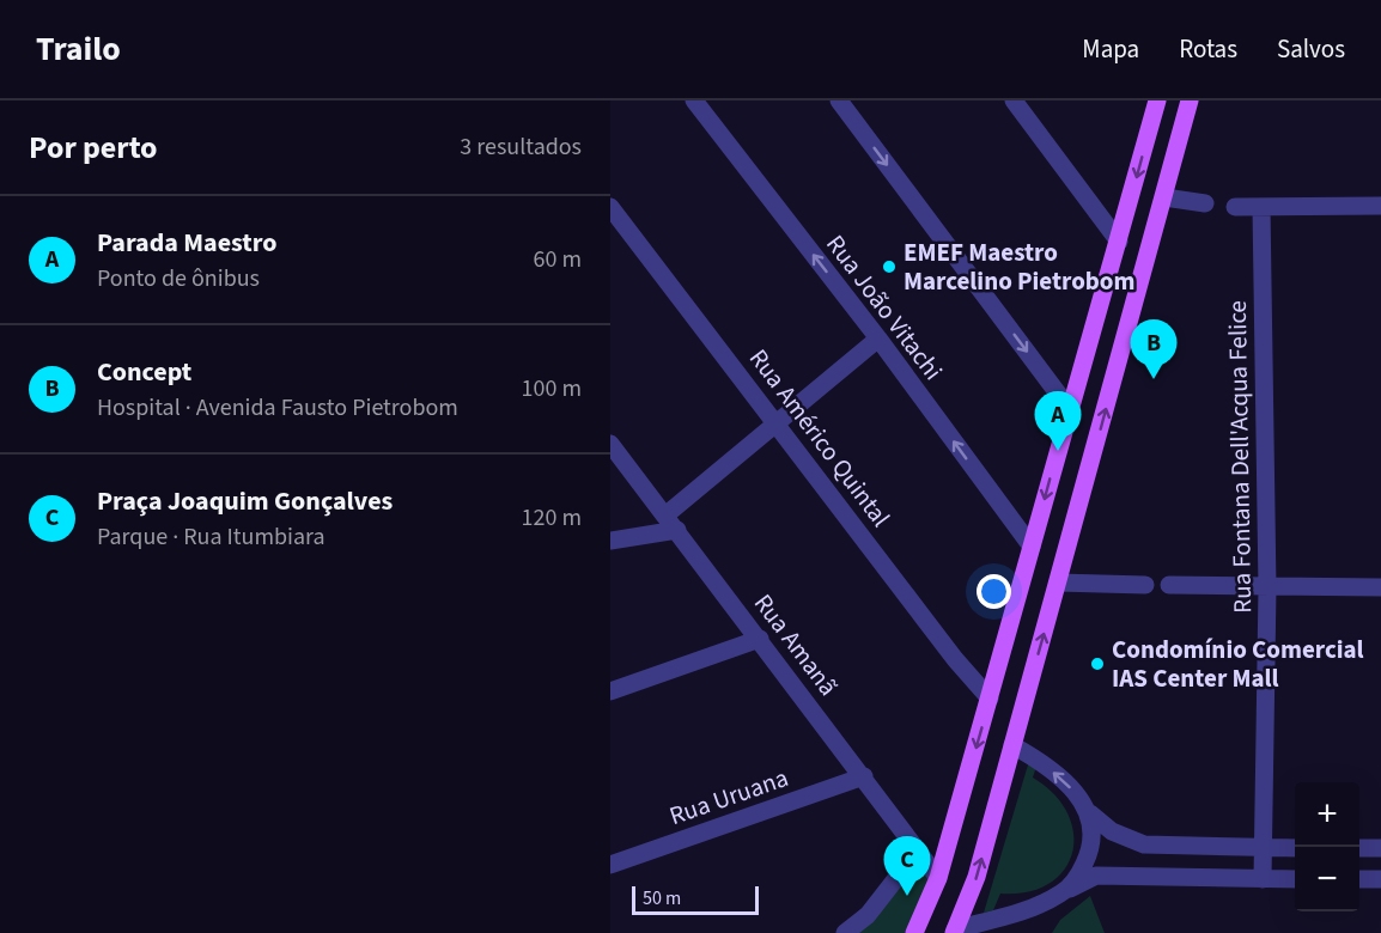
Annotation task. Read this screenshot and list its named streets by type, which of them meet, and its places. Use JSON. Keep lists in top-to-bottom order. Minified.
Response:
{"streets":{"street":["Rua João Vitachi","Rua Américo Quintal","Rua Fontana Dell'Acqua Felice","Rua Amanã","Rua Uruana"]},"crossings":[["Rua Amanã","Rua Uruana"]],"places":["EMEF Maestro Marcelino Pietrobom","Condomínio Comercial IAS Center Mall"],"scale_bar":"50 m","page":{"header":"Trailo","nav":["Mapa","Rotas","Salvos"],"heading":["Por perto","3 resultados"],"list":[{"mark":"A","name":"Parada Maestro","note":"Ponto de ônibus","value":"60 m"},{"mark":"B","name":"Concept","note":"Hospital · Avenida Fausto Pietrobom","value":"100 m"},{"mark":"C","name":"Praça Joaquim Gonçalves","note":"Parque · Rua Itumbiara","value":"120 m"}],"pins":["B","A","C"],"map_buttons":["+","−"],"scale":"50 m"}}
